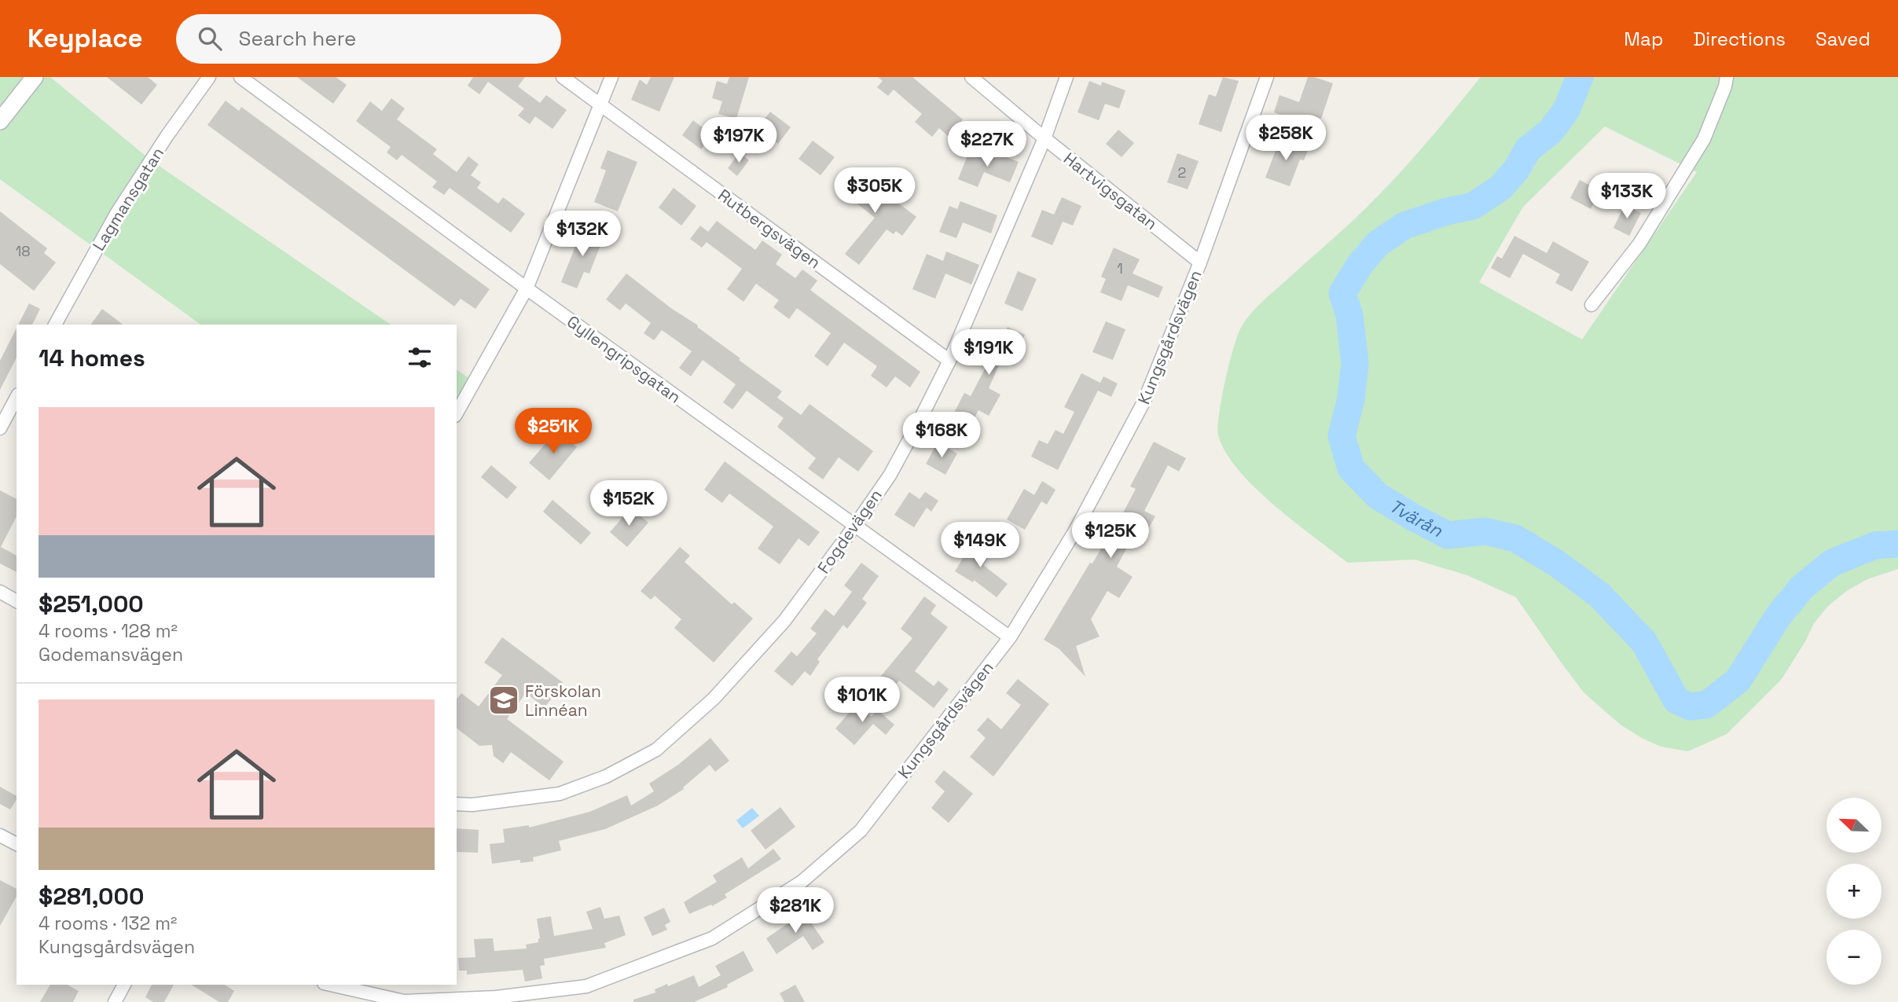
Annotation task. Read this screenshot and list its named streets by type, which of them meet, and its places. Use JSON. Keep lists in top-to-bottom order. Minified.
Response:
{"streets":{"street":["Hartvigsgatan","Lagmansgatan","Rutbergsvägen","Kungsgårdsvägen","Gyllengripsgatan","Fogdevägen"]},"crossings":[["Hartvigsgatan","Kungsgårdsvägen"],["Hartvigsgatan","Fogdevägen"],["Rutbergsvägen","Fogdevägen"],["Kungsgårdsvägen","Gyllengripsgatan"],["Gyllengripsgatan","Fogdevägen"]],"water":["Tvärån"],"places":{"school or university":["Förskolan Linnéan"]},"house_numbers":["2","18","1"],"north":"top left","page":{"header":"Keyplace","search":"Search here","nav":["Map","Directions","Saved"],"price":["$258K","$197K","$227K","$305K","$133K","$132K","$191K","$251K","$168K","$152K","$125K","$149K","$101K","$281K"],"heading":"14 homes","list":[{"name":"$251,000","note":"4 rooms · 128 m² · Godemansvägen"},{"name":"$281,000","note":"4 rooms · 132 m² · Kungsgårdsvägen"}],"map_buttons":["+","−"]}}
